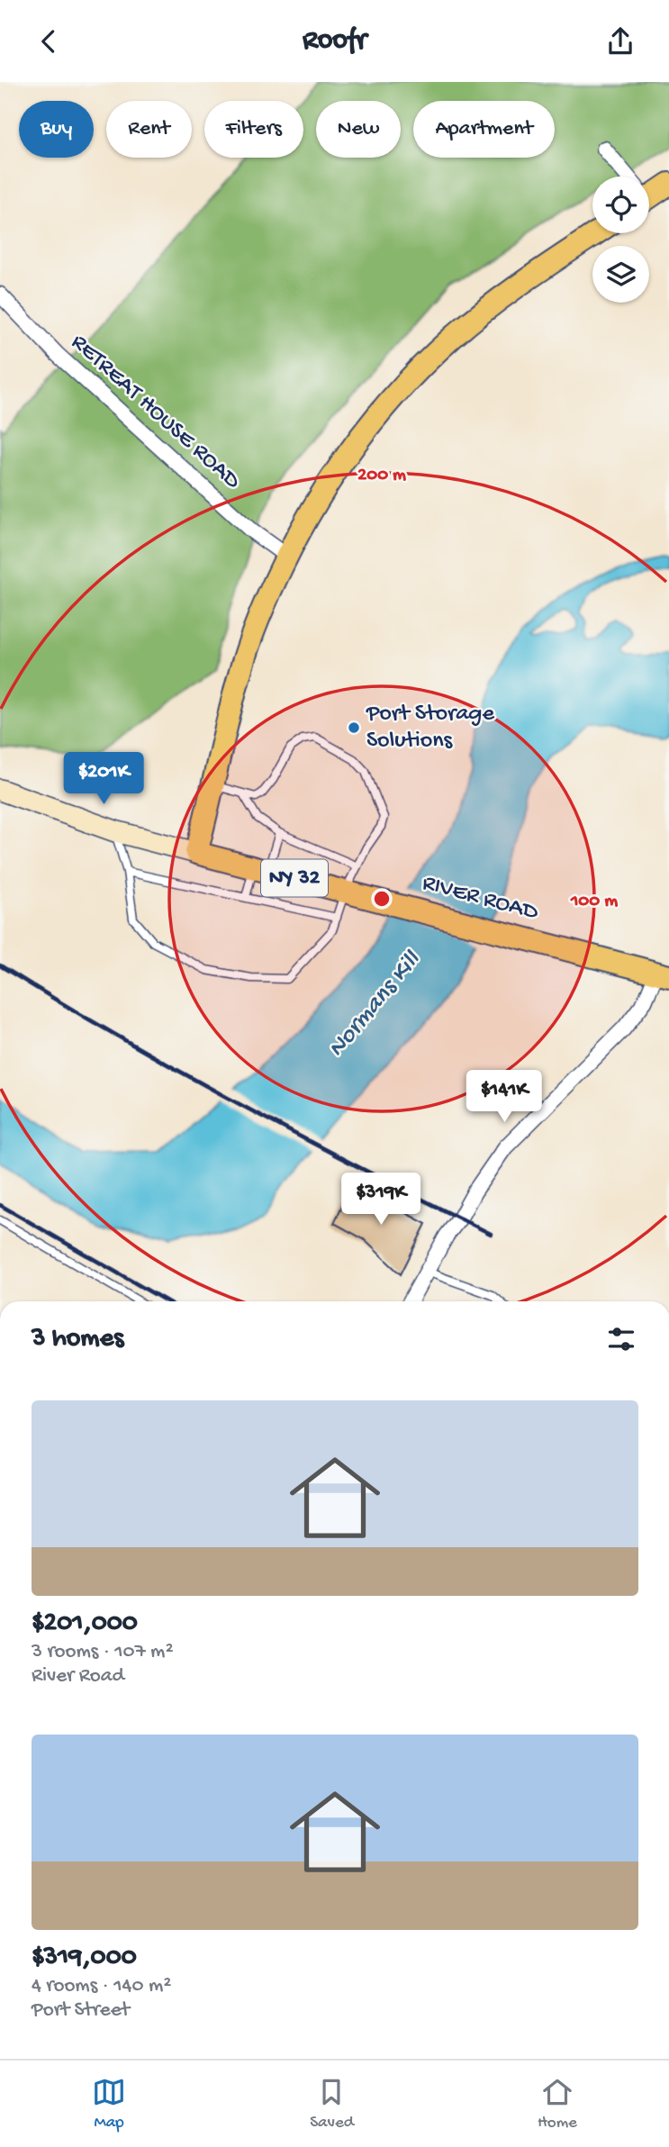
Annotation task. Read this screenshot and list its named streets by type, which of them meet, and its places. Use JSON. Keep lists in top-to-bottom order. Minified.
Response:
{"streets":{"main road":["NY 32","RIVER ROAD"],"street":["RETREAT HOUSE ROAD"]},"water":["Normans Kill"],"places":["Port Storage Solutions"],"page":{"header":"Roofr","chip":["Buy","Rent","Filters","New","Apartment"],"price":["$201K","$141K","$319K"],"heading":"3 homes","list":[{"name":"$201,000","note":"3 rooms · 107 m² · River Road"},{"name":"$319,000","note":"4 rooms · 140 m² · Port Street"}],"tabs":["Map","Saved","Home"]},"rings":["200 m","100 m"]}
